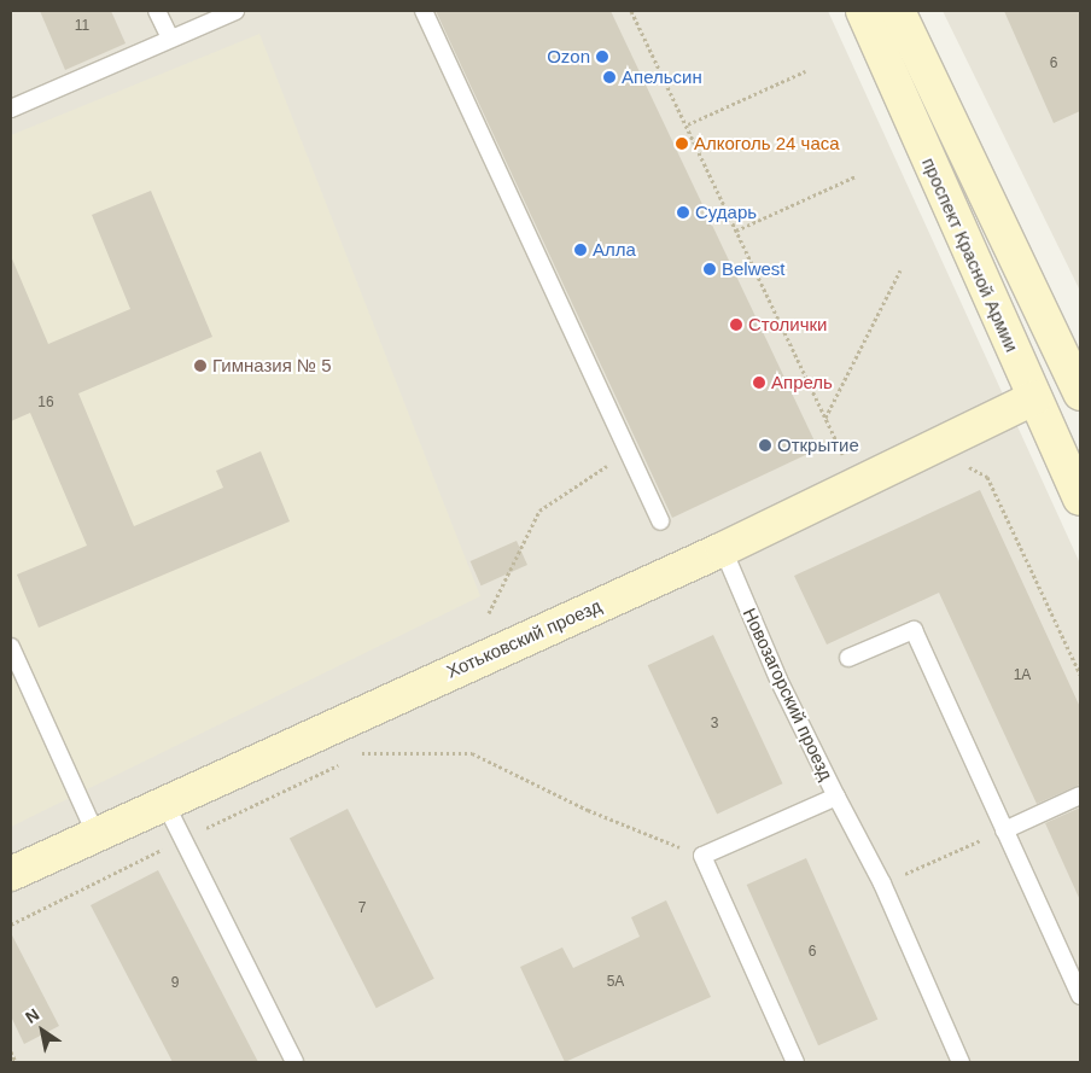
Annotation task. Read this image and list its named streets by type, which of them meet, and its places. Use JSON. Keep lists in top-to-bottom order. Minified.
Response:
{"streets":{"main road":["проспект Красной Армии","Хотьковский проезд"],"lane":["Новозагорский проезд"]},"crossings":[["проспект Красной Армии","Хотьковский проезд"],["Хотьковский проезд","Новозагорский проезд"]],"places":["Ozon","Апельсин","Алкоголь 24 часа","Сударь","Алла","Belwest","Столички","Гимназия № 5","Апрель","Открытие"],"house_numbers":["11","6","16","1А","3","7","6","5А","9"],"north":"top left"}
